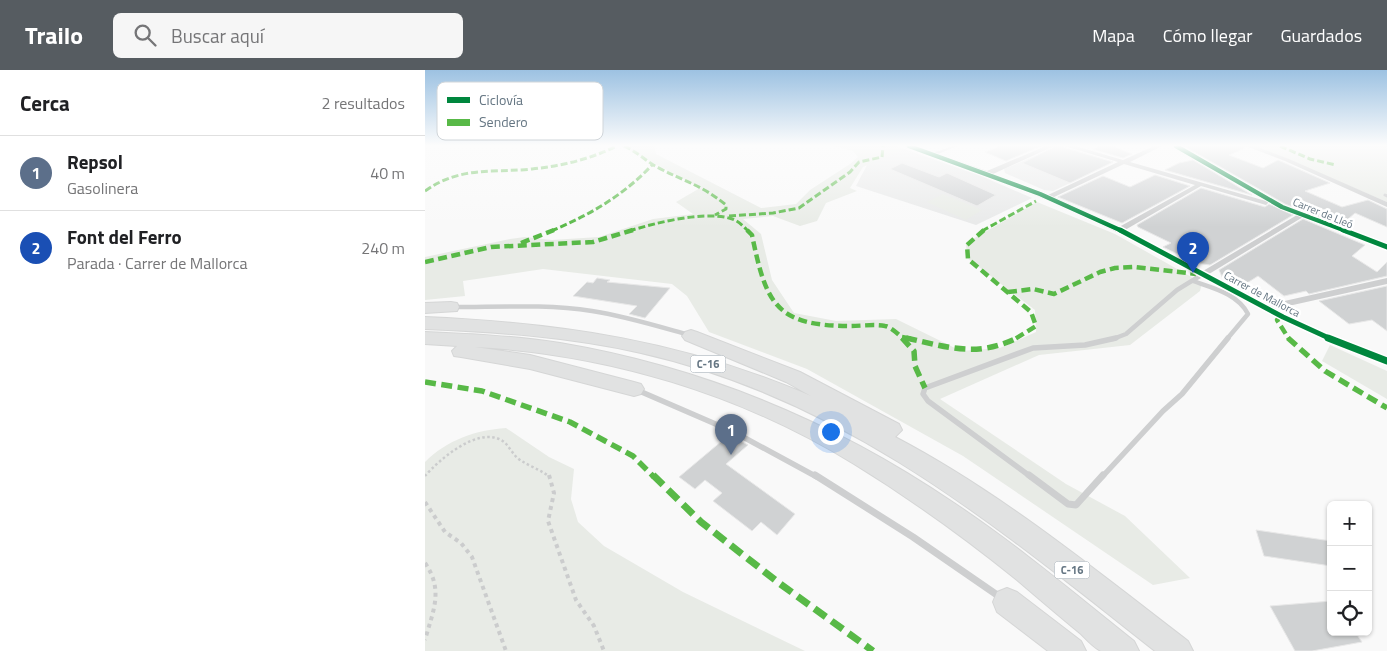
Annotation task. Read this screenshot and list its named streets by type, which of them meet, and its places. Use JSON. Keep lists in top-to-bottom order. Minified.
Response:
{"streets":{"highway":["C-16"],"street":["Carrer de Lleó","Carrer de Mallorca"]},"legend":["Ciclovía","Sendero"],"page":{"header":"Trailo","search":"Buscar aquí","nav":["Mapa","Cómo llegar","Guardados"],"heading":["Cerca","2 resultados"],"list":[{"mark":"1","name":"Repsol","note":"Gasolinera","value":"40 m"},{"mark":"2","name":"Font del Ferro","note":"Parada · Carrer de Mallorca","value":"240 m"}],"pins":["2","1"],"map_buttons":["+","−"]}}
